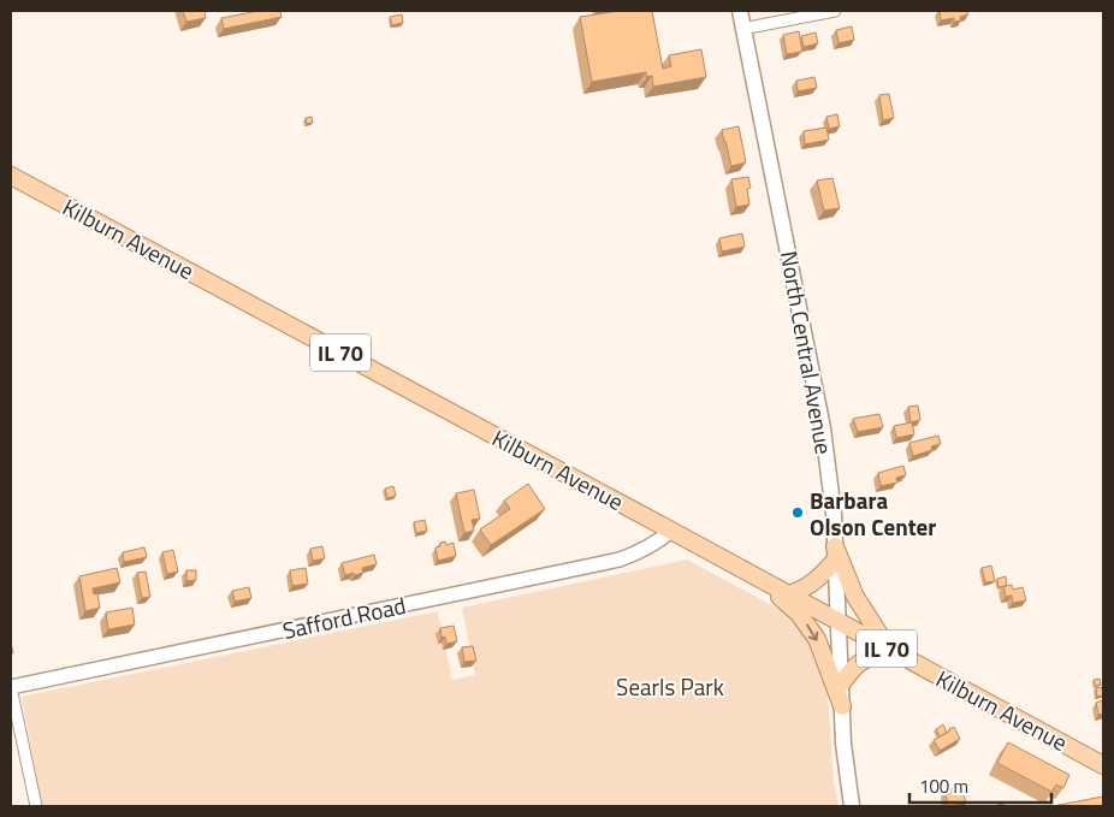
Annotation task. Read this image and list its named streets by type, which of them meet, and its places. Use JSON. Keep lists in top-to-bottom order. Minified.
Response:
{"streets":{"main road":["Kilburn Avenue","IL 70","North Central Avenue"],"street":["Safford Road"]},"crossings":[["Kilburn Avenue","North Central Avenue"],["Kilburn Avenue","Safford Road"]],"parks":["Searls Park"],"places":["Barbara Olson Center"],"scale_bar":"100 m"}
